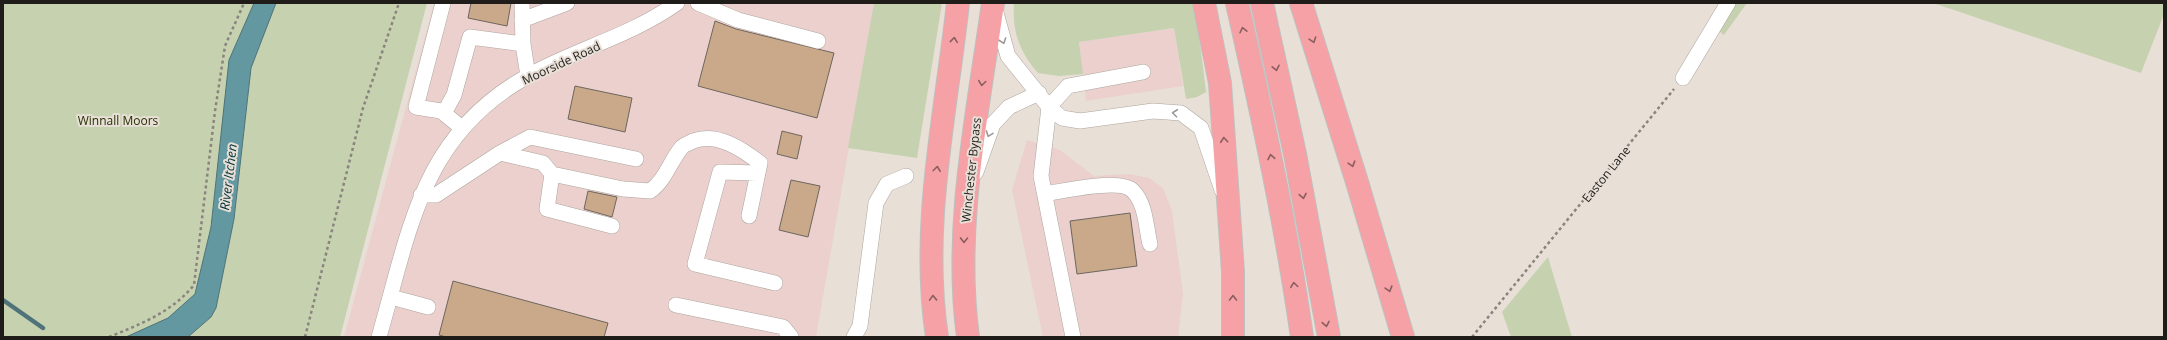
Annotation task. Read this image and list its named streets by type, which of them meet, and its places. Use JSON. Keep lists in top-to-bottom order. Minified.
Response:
{"streets":{"highway":["Winchester Bypass"],"street":["Moorside Road"],"path":["Easton Lane"]},"water":["River Itchen"],"parks":["Winnall Moors"]}
